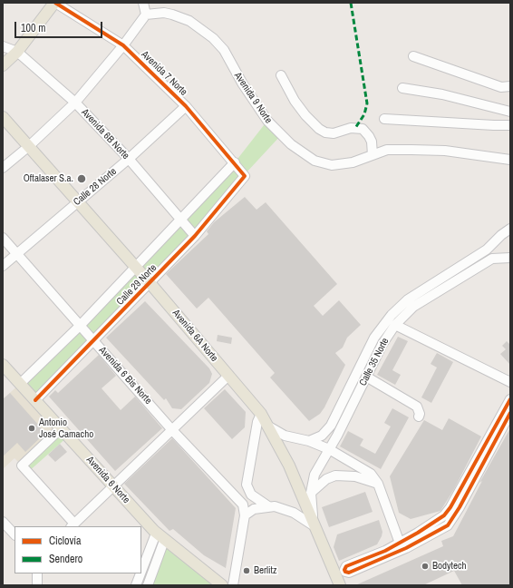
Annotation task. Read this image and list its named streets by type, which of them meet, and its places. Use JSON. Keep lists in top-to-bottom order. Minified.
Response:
{"streets":{"main road":["Avenida 6A Norte","Avenida 6 Norte"],"street":["Avenida 7 Norte","Avenida 9 Norte","Avenida 6B Norte","Calle 28 Norte","Calle 29 Norte","Calle 35 Norte","Avenida 6 Bis Norte"]},"crossings":[["Avenida 7 Norte","Calle 28 Norte"],["Avenida 7 Norte","Calle 29 Norte"],["Avenida 6B Norte","Calle 28 Norte"],["Avenida 6B Norte","Calle 29 Norte"],["Calle 28 Norte","Avenida 6A Norte"],["Calle 28 Norte","Avenida 6 Bis Norte"],["Calle 29 Norte","Avenida 6A Norte"],["Calle 29 Norte","Avenida 6 Bis Norte"],["Calle 29 Norte","Avenida 6 Norte"],["Avenida 6A Norte","Calle 35 Norte"]],"places":["Oftalaser S.a.","Antonio José Camacho","Bodytech","Berlitz"],"legend":["Ciclovía","Sendero"],"scale_bar":"100 m"}
